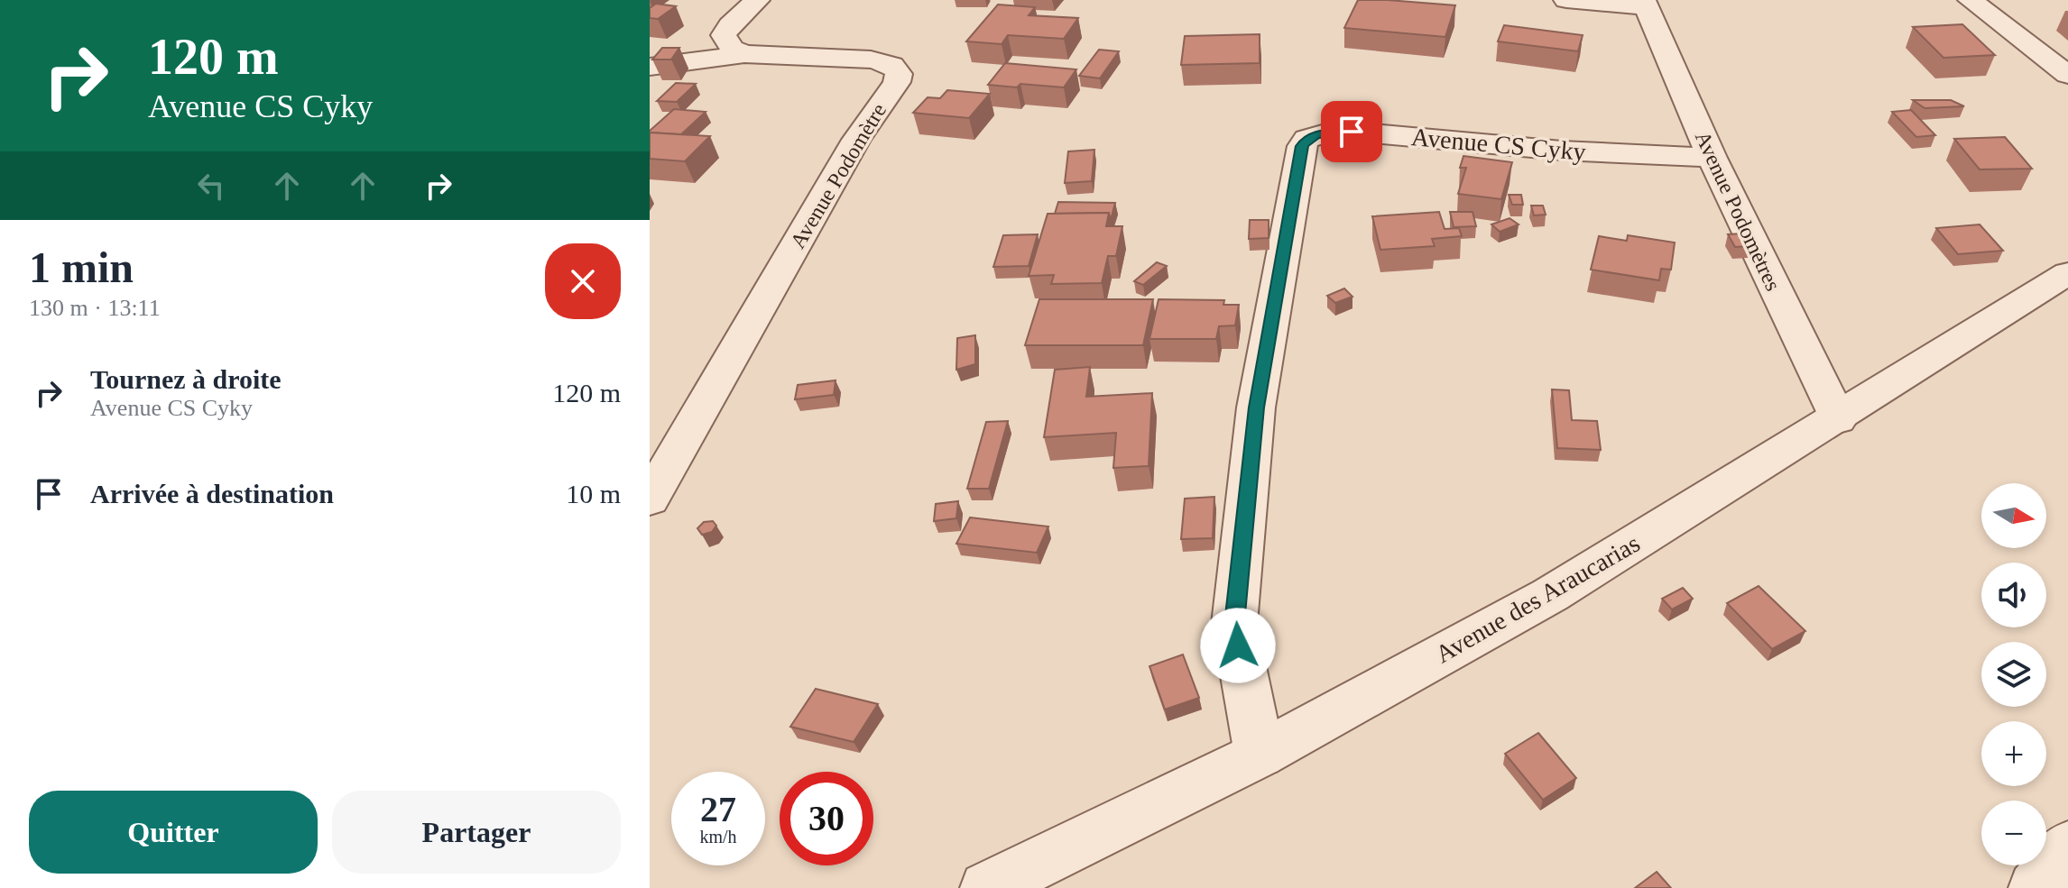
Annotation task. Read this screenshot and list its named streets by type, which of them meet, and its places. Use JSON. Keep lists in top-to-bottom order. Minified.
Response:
{"streets":{"street":["Avenue CS Cyky","Avenue Podomètre","Avenue Podomètres","Avenue des Araucarias"]},"crossings":[["Avenue CS Cyky","Avenue Podomètres"],["Avenue CS Cyky","Avenue des Araucarias"],["Avenue Podomètres","Avenue des Araucarias"]],"north":"right","page":{"turn":["120 m","Avenue CS Cyky"],"heading":["1 min","130 m · 13:11"],"list":[{"name":"Tournez à droite","note":"Avenue CS Cyky","value":"120 m"},{"name":"Arrivée à destination","value":"10 m"}],"map_buttons":["+","−"],"speed":"27 km/h","limit":"30","buttons":["Quitter","Partager"]}}
